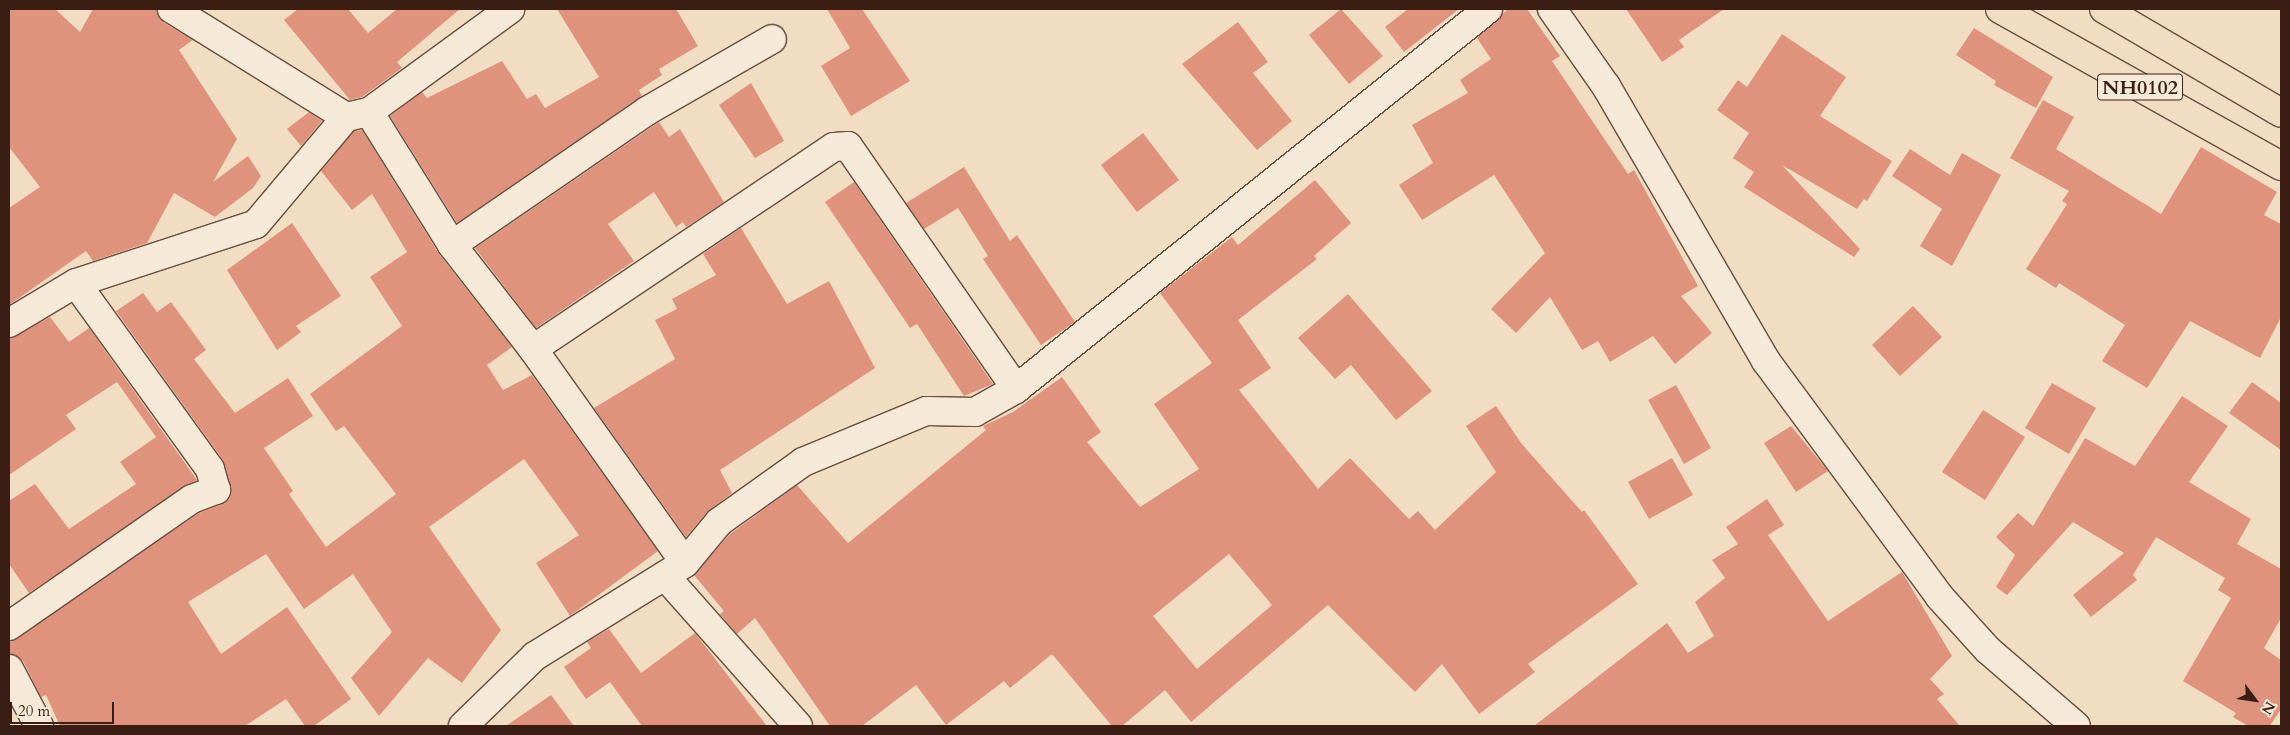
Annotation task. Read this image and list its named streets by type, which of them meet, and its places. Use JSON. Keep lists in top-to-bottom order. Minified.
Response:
{"streets":{"highway":["NH0102"]},"scale_bar":"20 m","north":"bottom right"}
